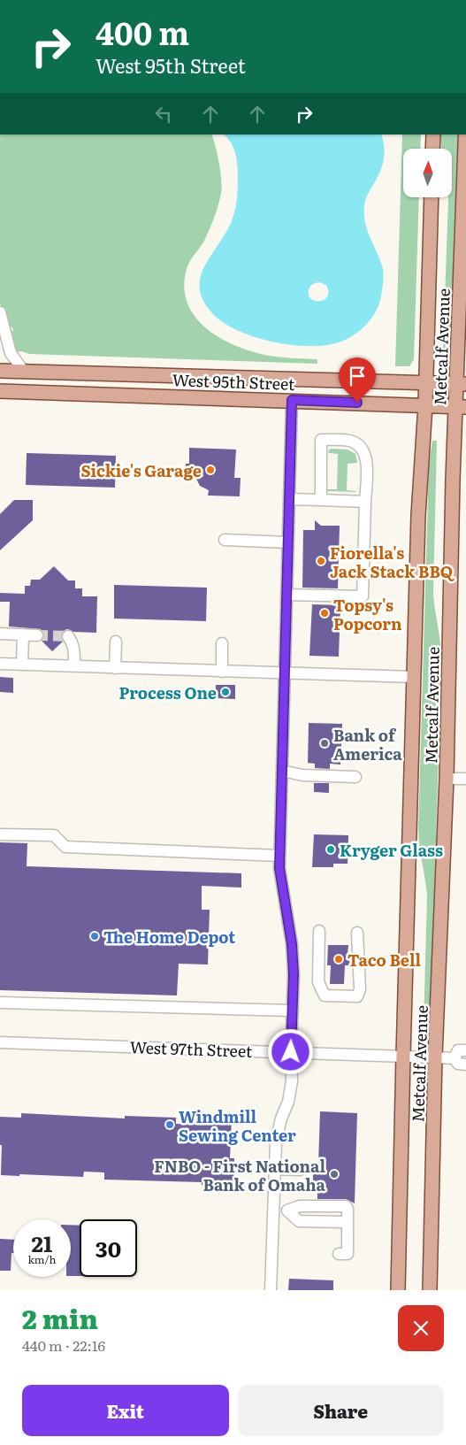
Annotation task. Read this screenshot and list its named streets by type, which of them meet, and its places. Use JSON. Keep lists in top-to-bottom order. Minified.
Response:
{"streets":{"main road":["Metcalf Avenue","West 95th Street"],"street":["West 97th Street"]},"crossings":[["Metcalf Avenue","West 95th Street"],["Metcalf Avenue","West 97th Street"]],"places":["Sickie's Garage","Fiorella's Jack Stack BBQ","Topsy's Popcorn","Process One","Bank of America","Kryger Glass","The Home Depot","Taco Bell","Windmill Sewing Center","FNBO - First National Bank of Omaha"],"north":"top","page":{"turn":["400 m","West 95th Street"],"speed":"21 km/h","limit":"30","heading":["2 min","440 m · 22:16"],"buttons":["Exit","Share"]}}
